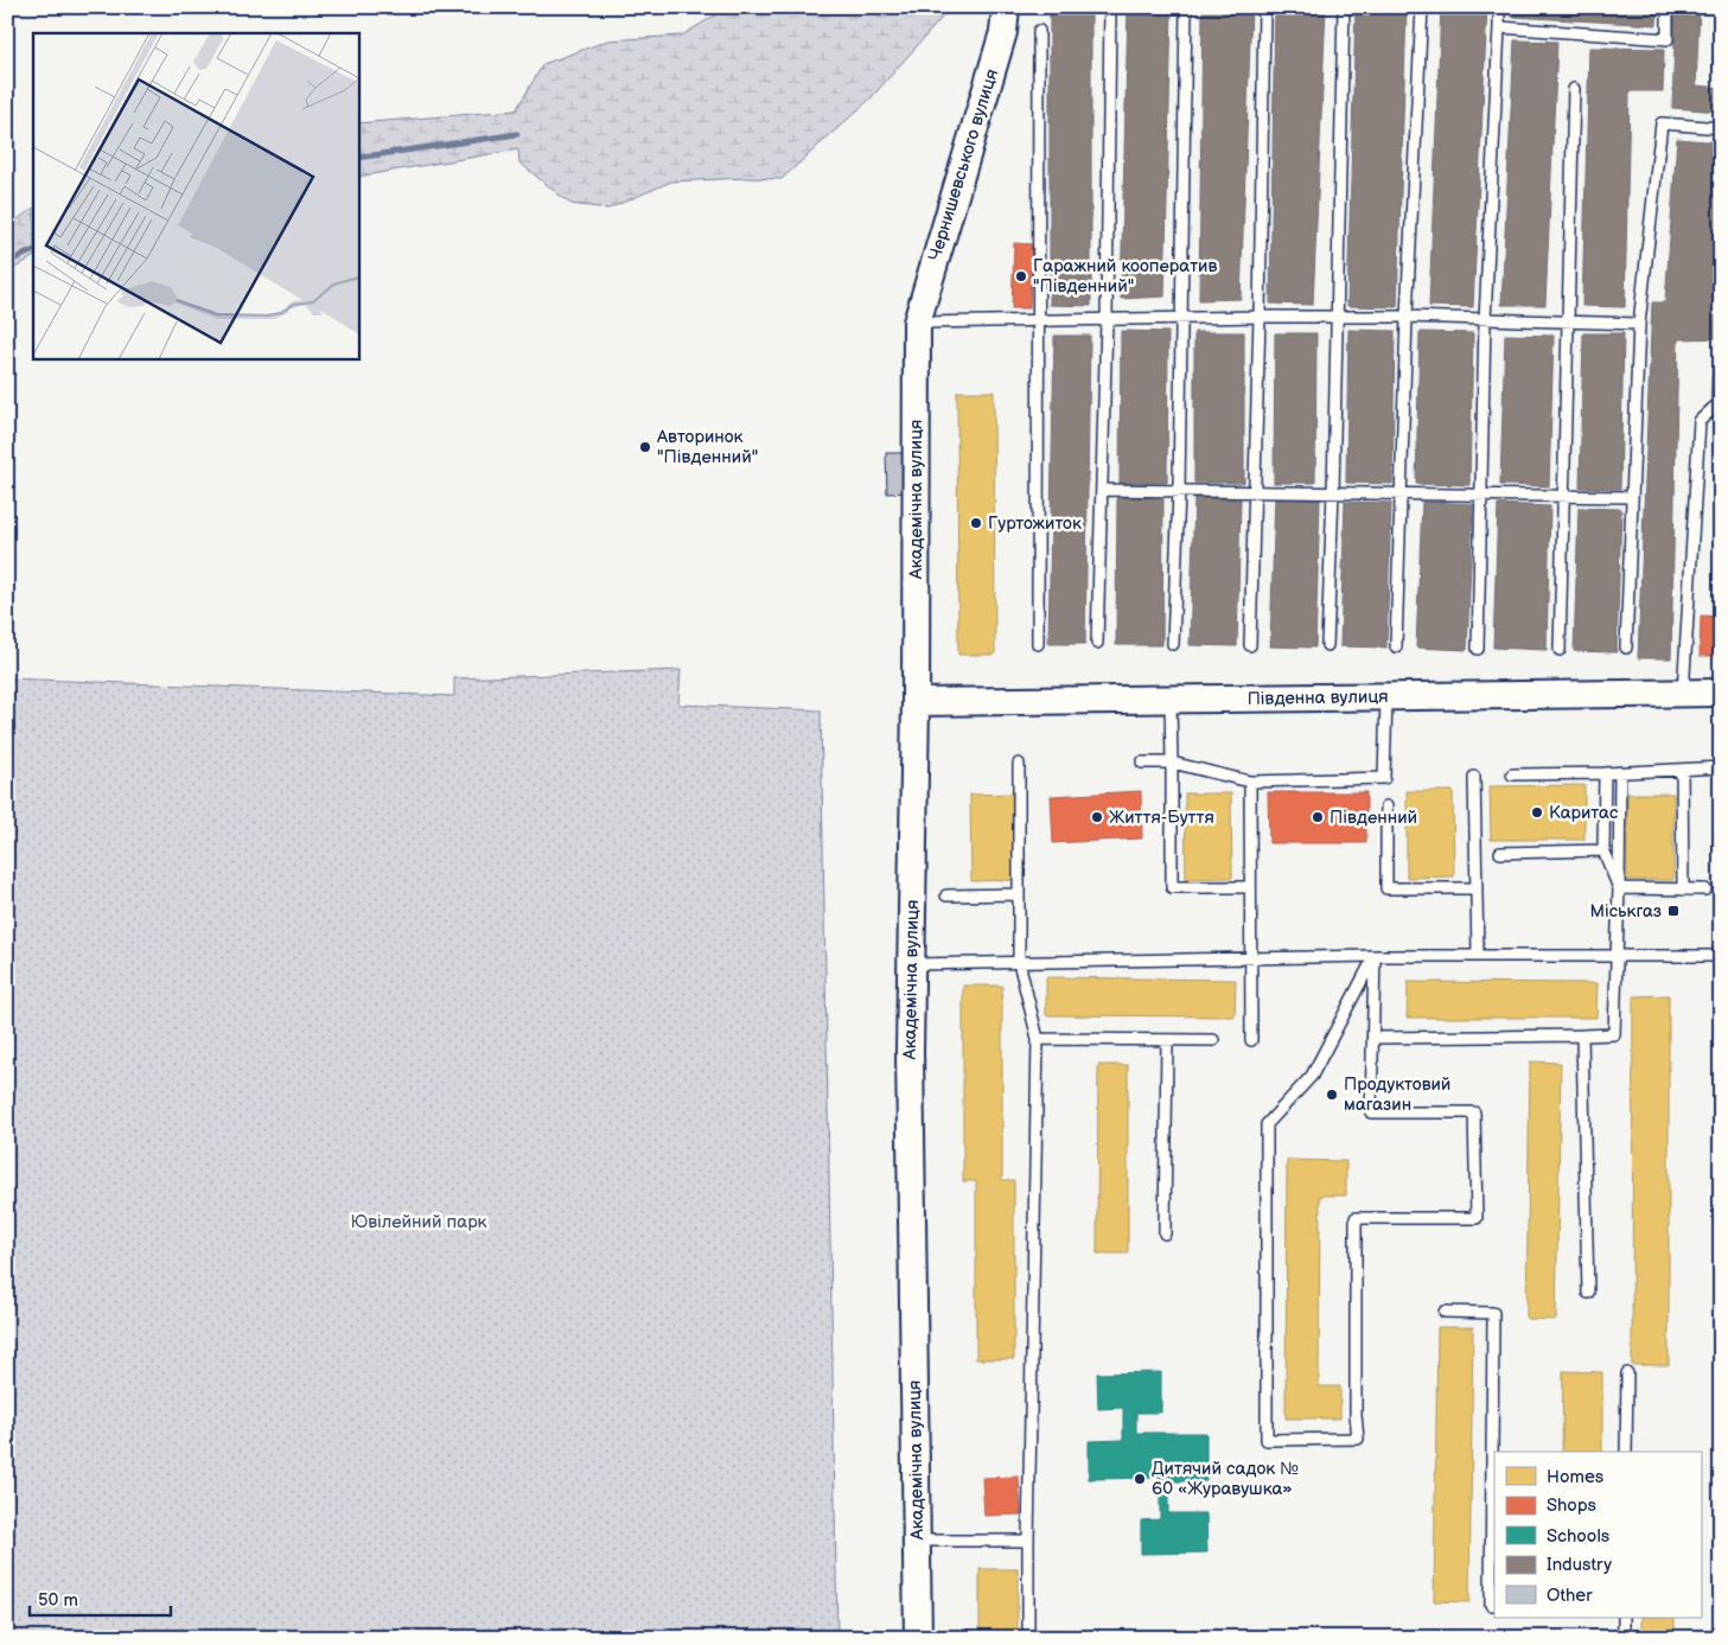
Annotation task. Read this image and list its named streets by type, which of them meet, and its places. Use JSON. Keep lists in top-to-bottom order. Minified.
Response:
{"streets":{"street":["Чернишевського вулиця","Академічна вулиця","Південна вулиця"]},"crossings":[["Чернишевського вулиця","Академічна вулиця"],["Академічна вулиця","Південна вулиця"]],"parks":["Ювілейний парк"],"places":{"other":["Гаражний кооператив \"Південний\"","Авторинок \"Південний\"","Гуртожиток","Каритас","Життя-Буття","Південний","Продуктовий магазин","Дитячий садок № 60 «Журавушка»"],"transit":["Міськгаз"]},"legend":["Homes","Shops","Schools","Industry","Other"],"scale_bar":"50 m"}
